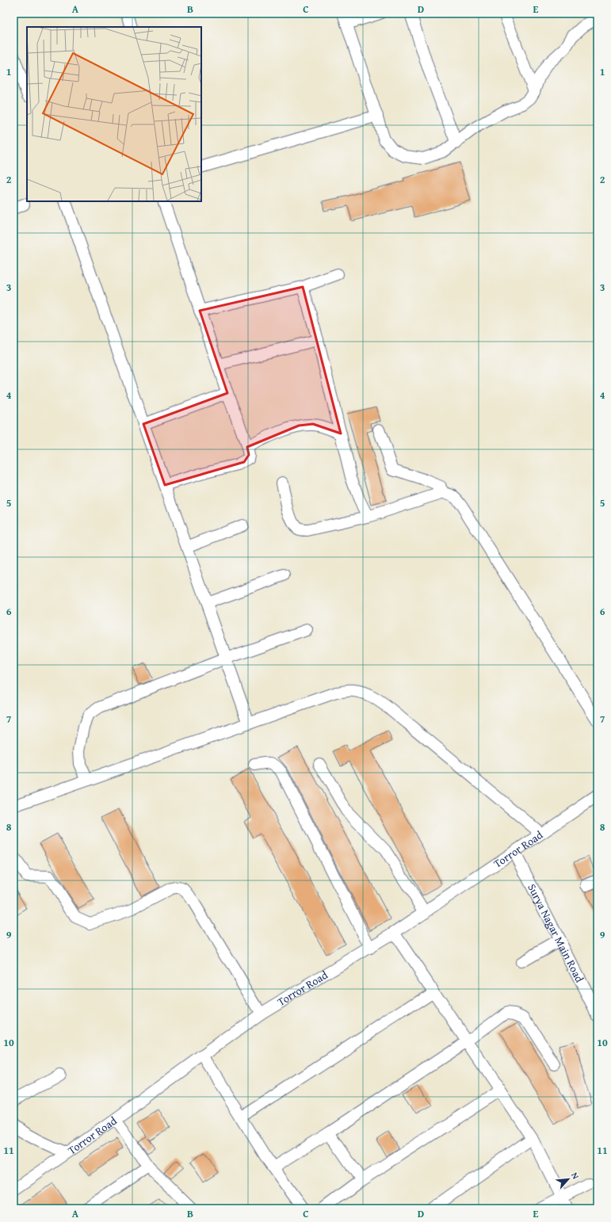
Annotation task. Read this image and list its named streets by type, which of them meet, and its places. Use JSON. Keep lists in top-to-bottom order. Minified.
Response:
{"streets":{"street":["Torror Road","Surya Nagar Main Road"]},"crossings":[["Torror Road","Surya Nagar Main Road"]],"north":"top right","grid":{"columns":["A","B","C","D","E"],"rows":["1","2","3","4","5","6","7","8","9","10","11"]}}
